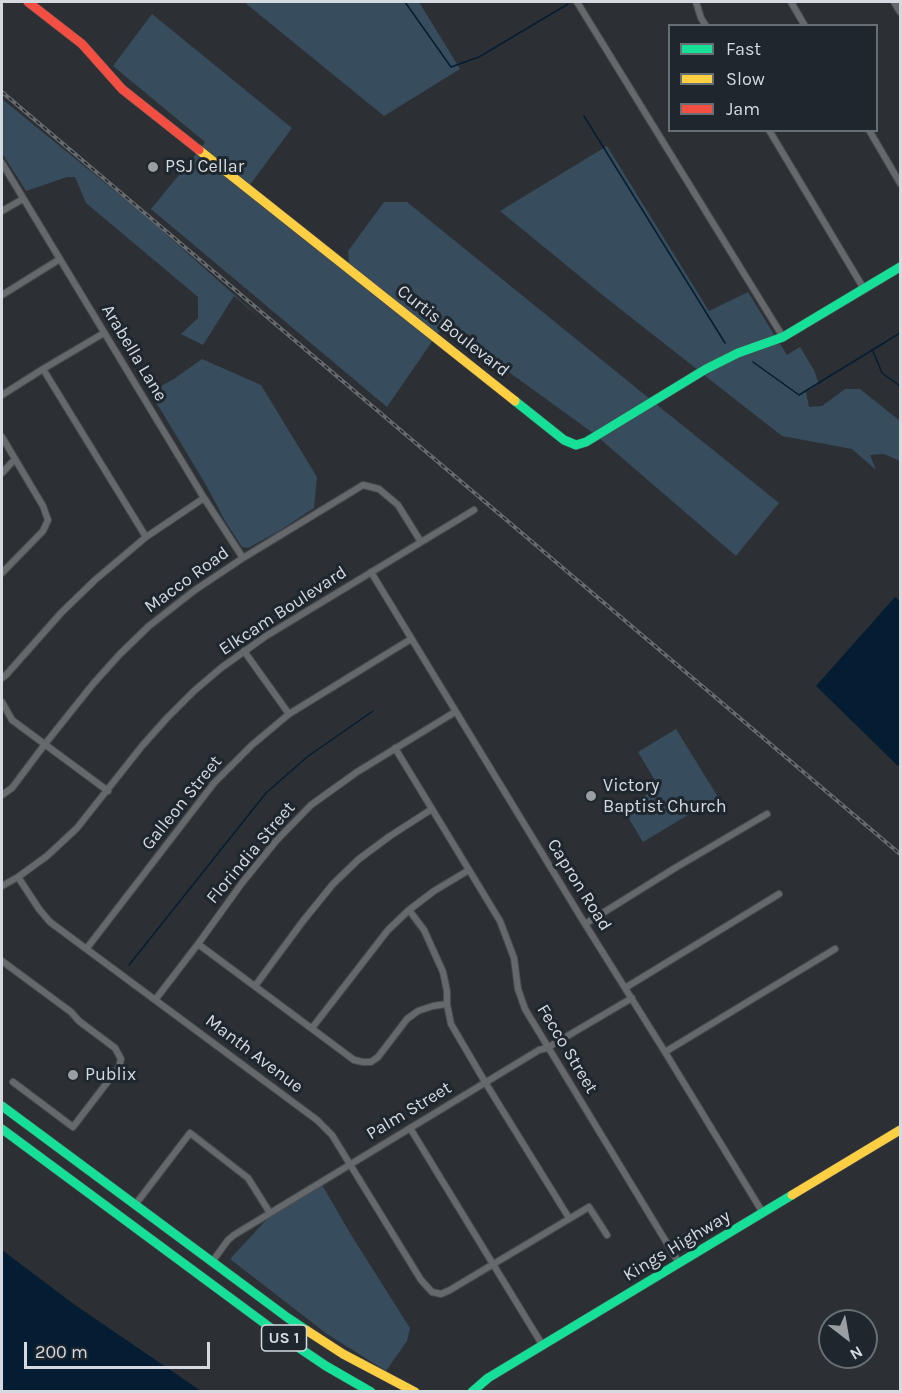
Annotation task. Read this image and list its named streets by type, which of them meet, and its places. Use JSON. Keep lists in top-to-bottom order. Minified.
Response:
{"streets":{"street":["Curtis Boulevard","Arabella Lane","Macco Road","Elkcam Boulevard","Galleon Street","Florindia Street","Capron Road","Fecco Street","Manth Avenue","Palm Street","Kings Highway","US 1"]},"crossings":[["Arabella Lane","Macco Road"],["Macco Road","Elkcam Boulevard"],["Elkcam Boulevard","Capron Road"],["Elkcam Boulevard","Manth Avenue"],["Galleon Street","Capron Road"],["Galleon Street","Manth Avenue"],["Florindia Street","Capron Road"],["Florindia Street","Fecco Street"],["Florindia Street","Manth Avenue"],["Capron Road","Palm Street"],["Capron Road","Kings Highway"],["Fecco Street","Palm Street"],["Fecco Street","Kings Highway"],["Manth Avenue","Palm Street"],["Palm Street","US 1"]],"places":["PSJ Cellar","Victory Baptist Church","Publix"],"legend":["Fast","Slow","Jam"],"scale_bar":"200 m","north":"bottom right"}
